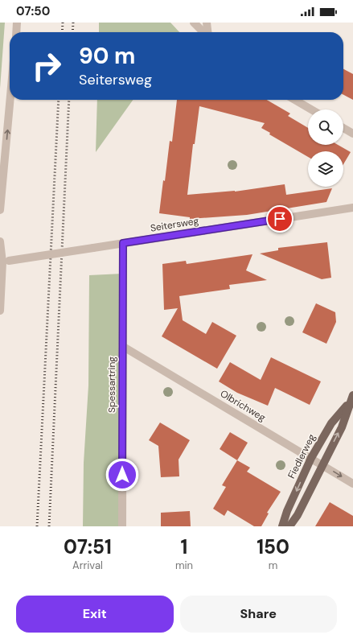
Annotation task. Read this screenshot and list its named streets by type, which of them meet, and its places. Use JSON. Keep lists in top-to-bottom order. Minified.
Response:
{"streets":{"main road":["Fiedlerweg"],"street":["Seitersweg","Spessartring","Olbrichweg"]},"crossings":[["Seitersweg","Spessartring"],["Spessartring","Olbrichweg"],["Olbrichweg","Fiedlerweg"]],"page":{"status":"07:50","turn":["90 m","Seitersweg"],"eta":["07:51","Arrival","1","min","150","m"],"buttons":["Exit","Share"]}}
